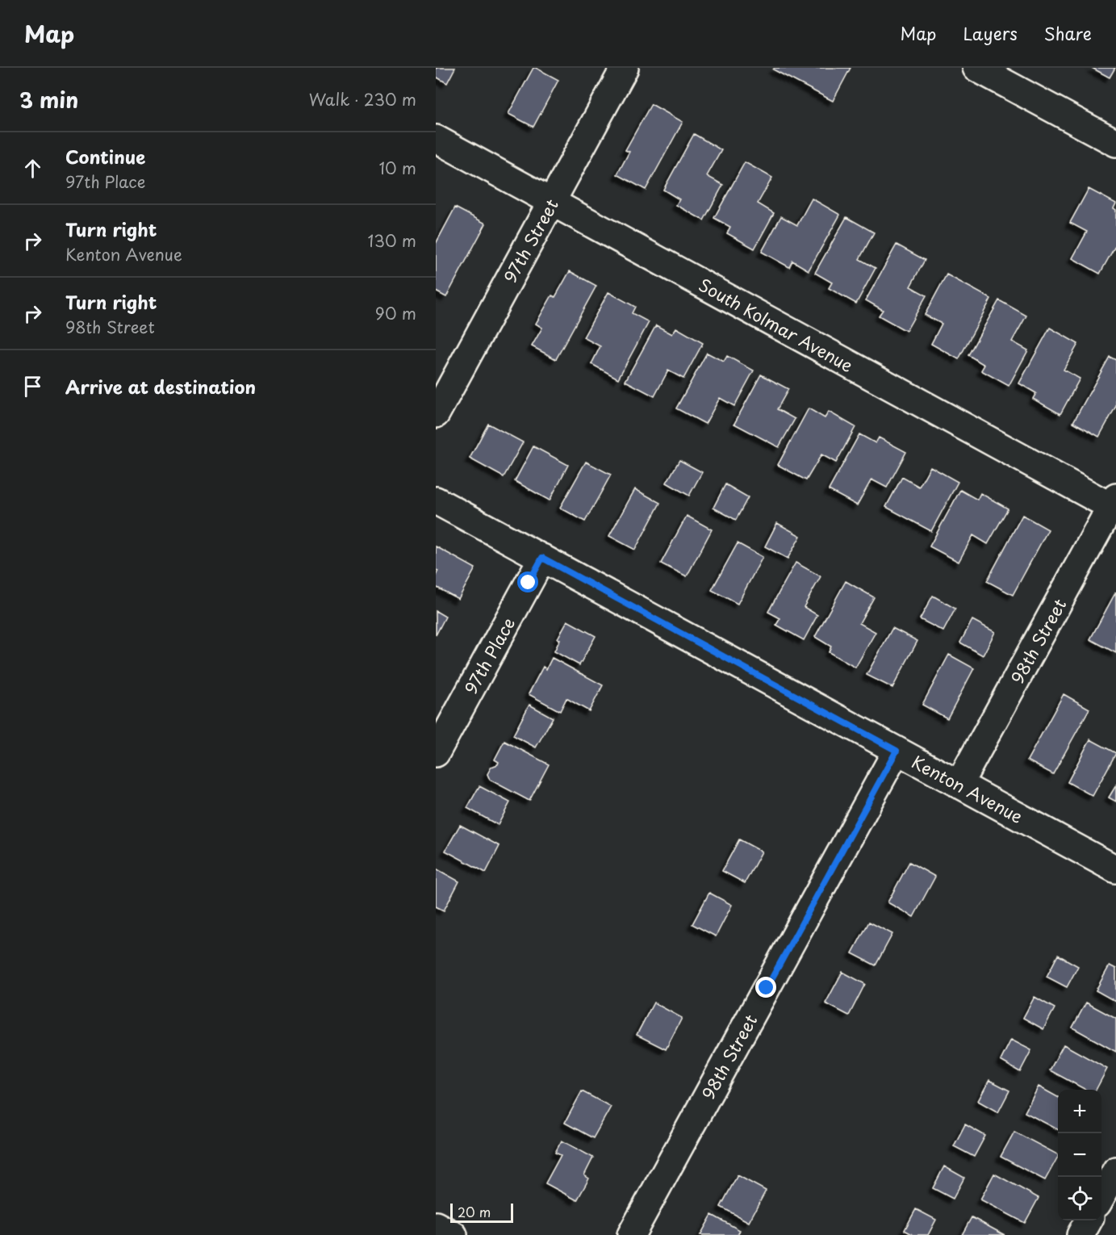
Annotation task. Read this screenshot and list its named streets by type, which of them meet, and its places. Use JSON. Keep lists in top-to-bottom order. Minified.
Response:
{"streets":{"street":["97th Street","South Kolmar Avenue","98th Street","97th Place","Kenton Avenue"]},"crossings":[["97th Street","South Kolmar Avenue"],["South Kolmar Avenue","98th Street"],["98th Street","Kenton Avenue"],["97th Place","Kenton Avenue"]],"scale_bar":"20 m","page":{"header":"Map","nav":["Map","Layers","Share"],"heading":["3 min","Walk · 230 m"],"list":[["Continue","97th Place","10 m"],["Turn right","Kenton Avenue","130 m"],["Turn right","98th Street","90 m"],"Arrive at destination"],"map_buttons":["+","−"],"scale":"20 m"}}
